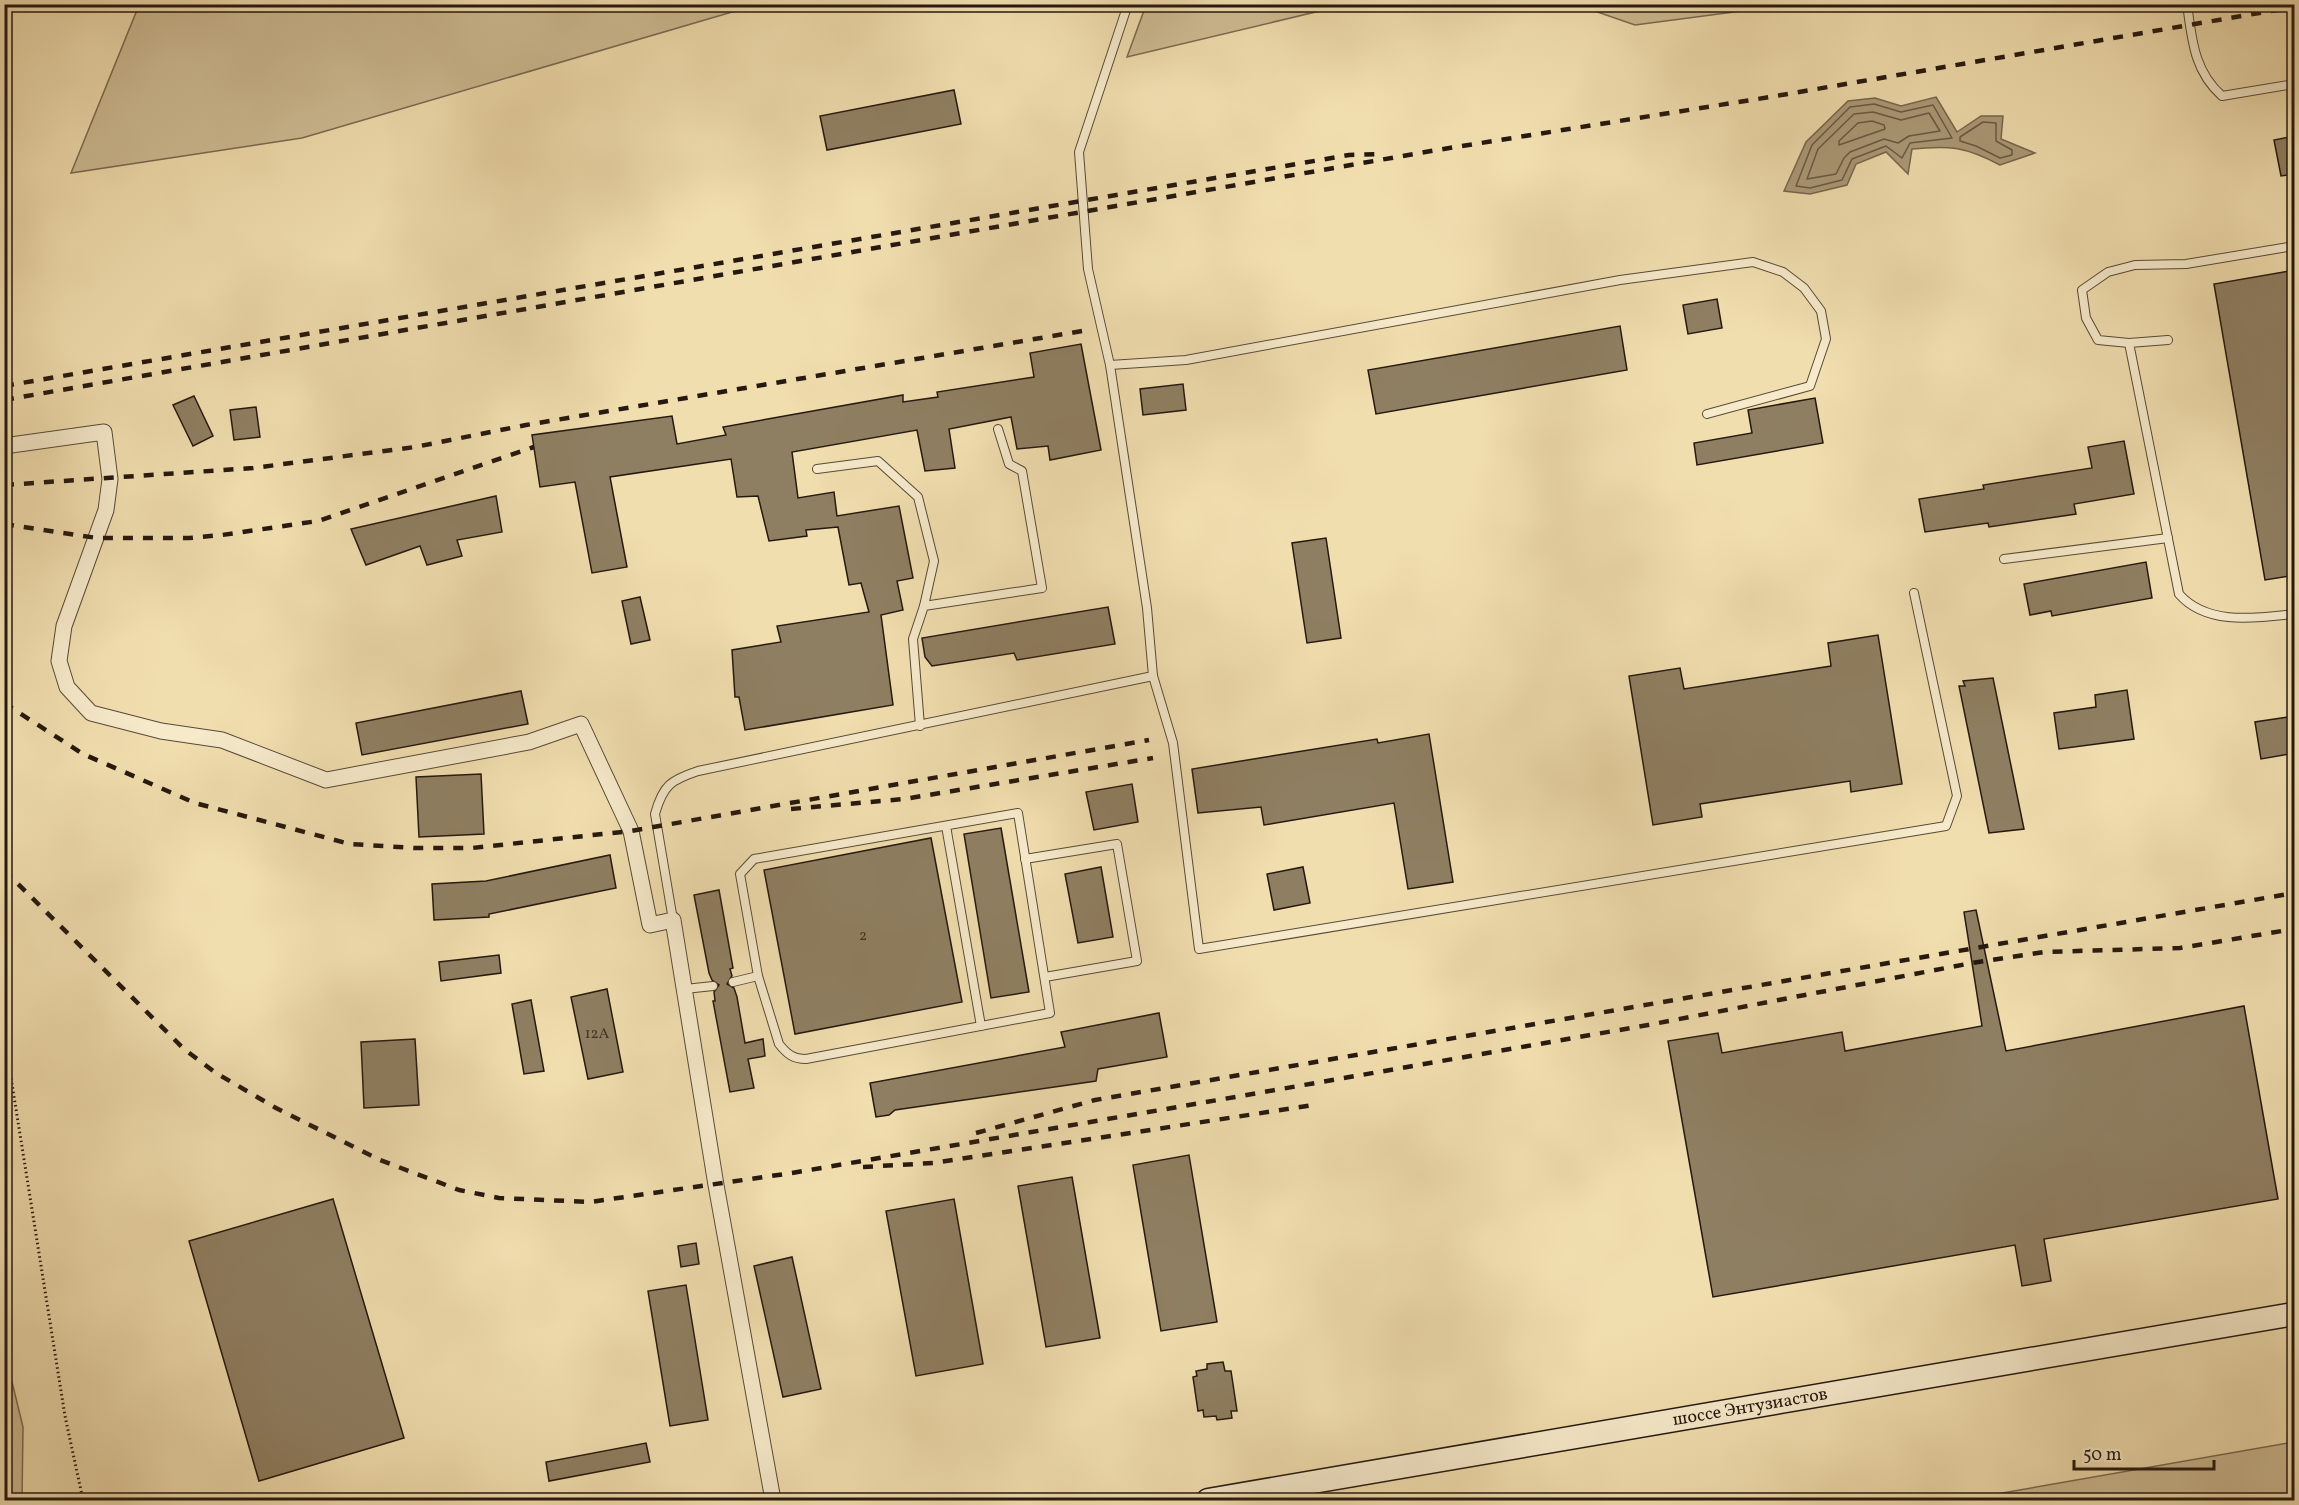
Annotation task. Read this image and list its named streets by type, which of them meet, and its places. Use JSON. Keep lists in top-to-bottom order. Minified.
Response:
{"streets":{"main road":["шоссе Энтузиастов"]},"house_numbers":["2","12А"],"scale_bar":"50 m"}
